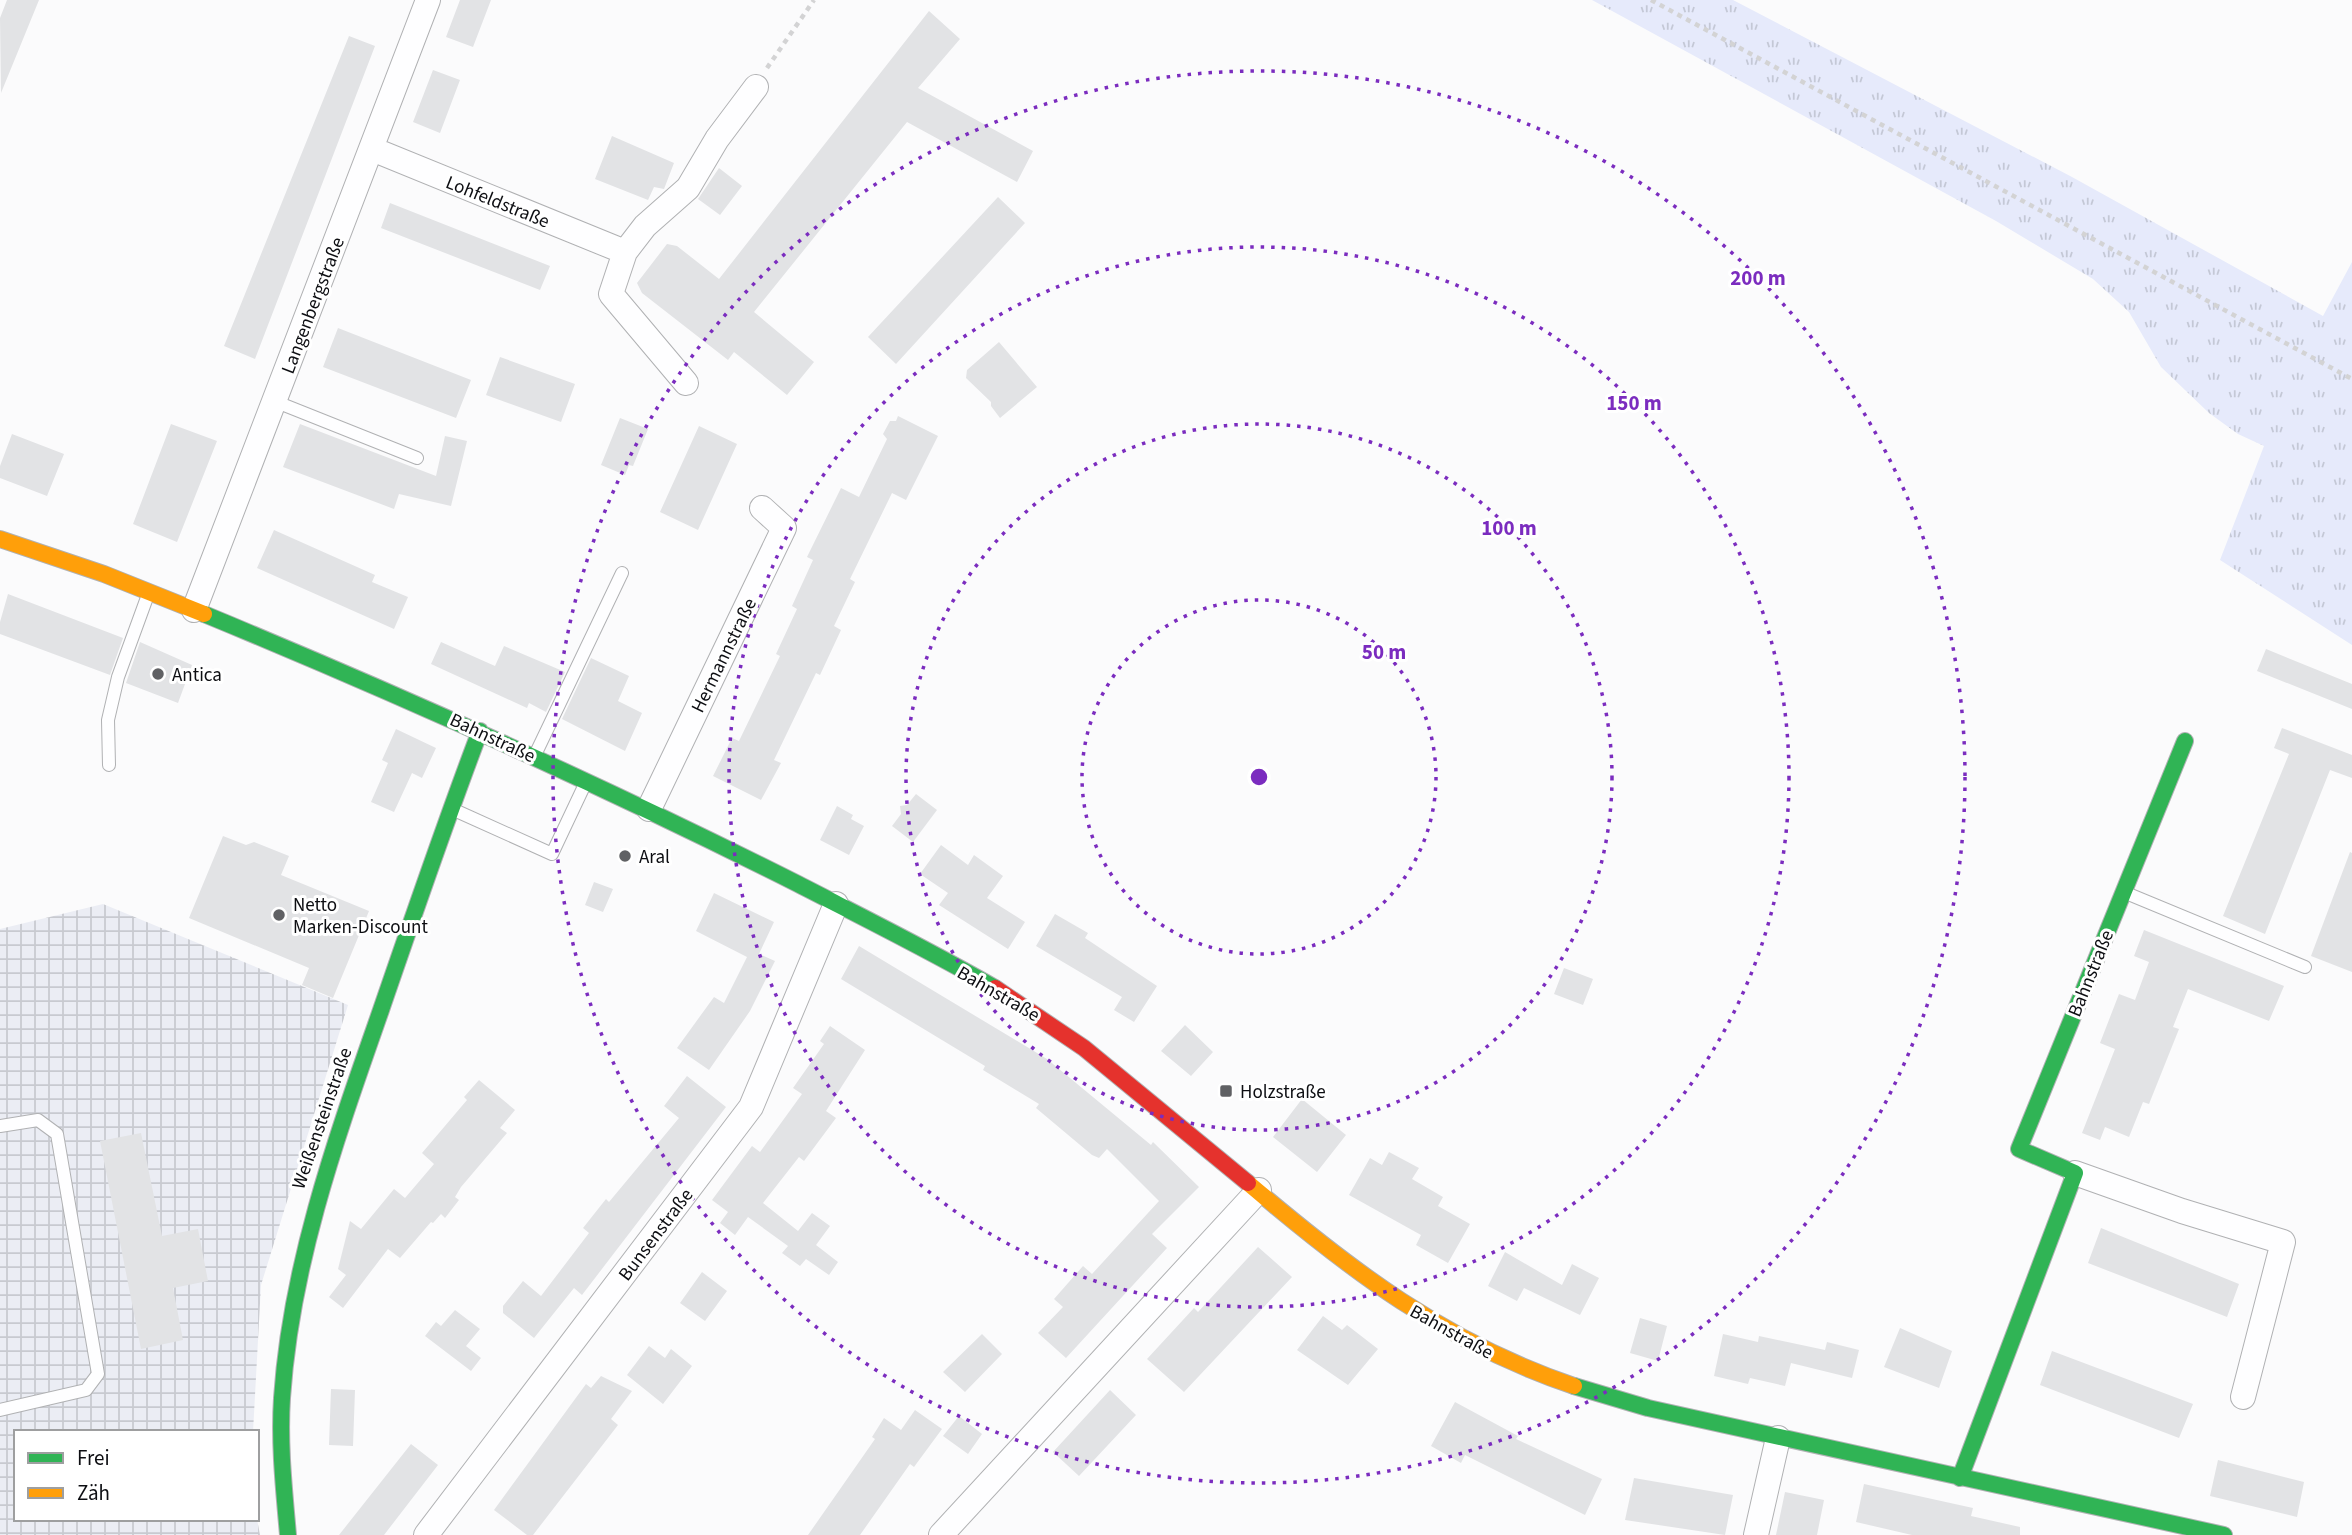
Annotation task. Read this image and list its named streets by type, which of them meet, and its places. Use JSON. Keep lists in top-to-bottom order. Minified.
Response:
{"streets":{"main road":["Bahnstraße","Weißensteinstraße"],"street":["Lohfeldstraße","Langenbergstraße","Hermannstraße","Bunsenstraße"]},"crossings":[["Lohfeldstraße","Langenbergstraße"],["Langenbergstraße","Bahnstraße"],["Hermannstraße","Bahnstraße"],["Bahnstraße","Weißensteinstraße"],["Bahnstraße","Bunsenstraße"]],"places":{"other":["Antica","Aral","Netto Marken-Discount"],"transit":["Holzstraße"]},"legend":["Frei","Zäh"],"rings":["200 m","150 m","100 m","50 m"]}
